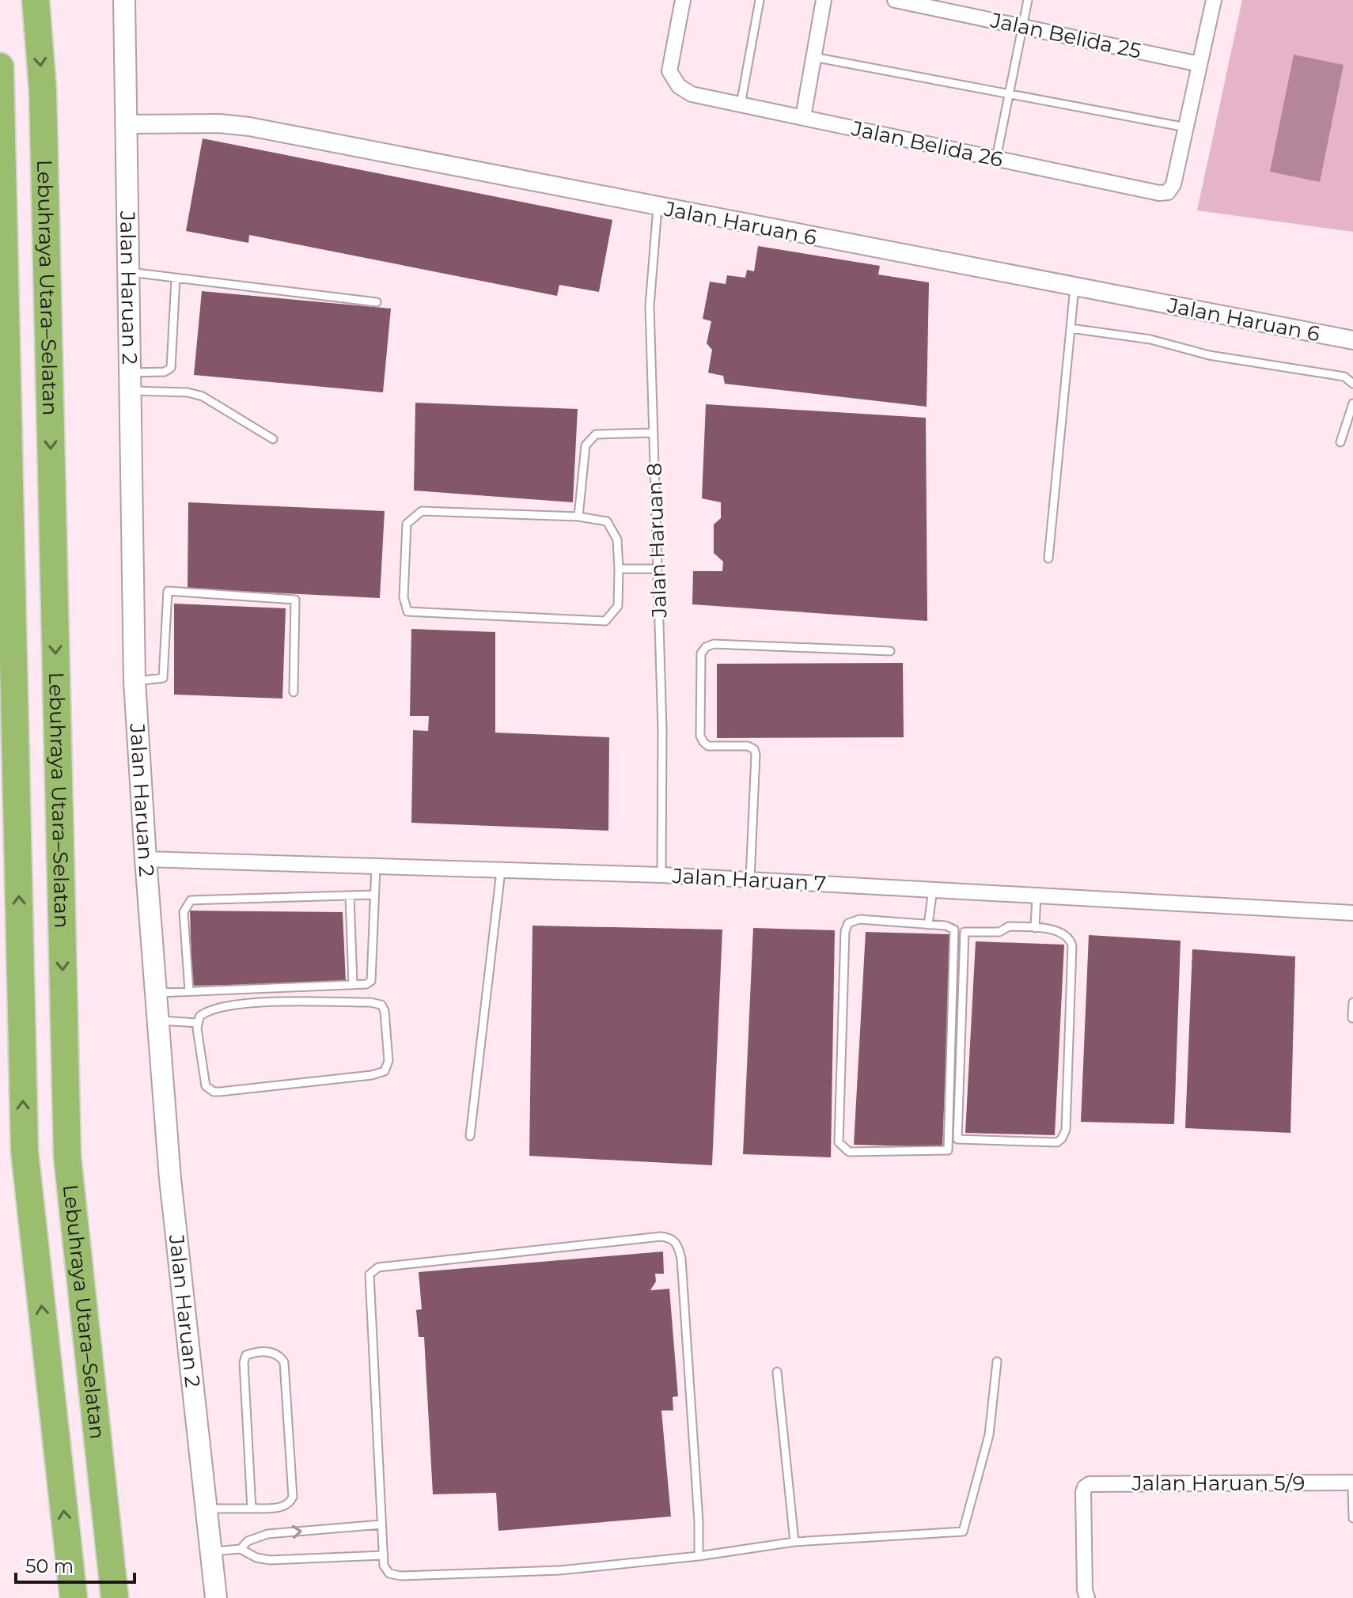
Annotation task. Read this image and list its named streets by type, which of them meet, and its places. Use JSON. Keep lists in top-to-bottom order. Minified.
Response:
{"streets":{"highway":["Lebuhraya Utara–Selatan"],"main road":["Jalan Haruan 2"],"street":["Jalan Belida 25","Jalan Belida 26","Jalan Haruan 6","Jalan Haruan 7","Jalan Haruan 5/9"],"lane":["Jalan Haruan 8"]},"crossings":[["Jalan Haruan 6","Jalan Haruan 2"],["Jalan Haruan 6","Jalan Haruan 8"],["Jalan Haruan 2","Jalan Haruan 7"],["Jalan Haruan 8","Jalan Haruan 7"]],"scale_bar":"50 m"}
